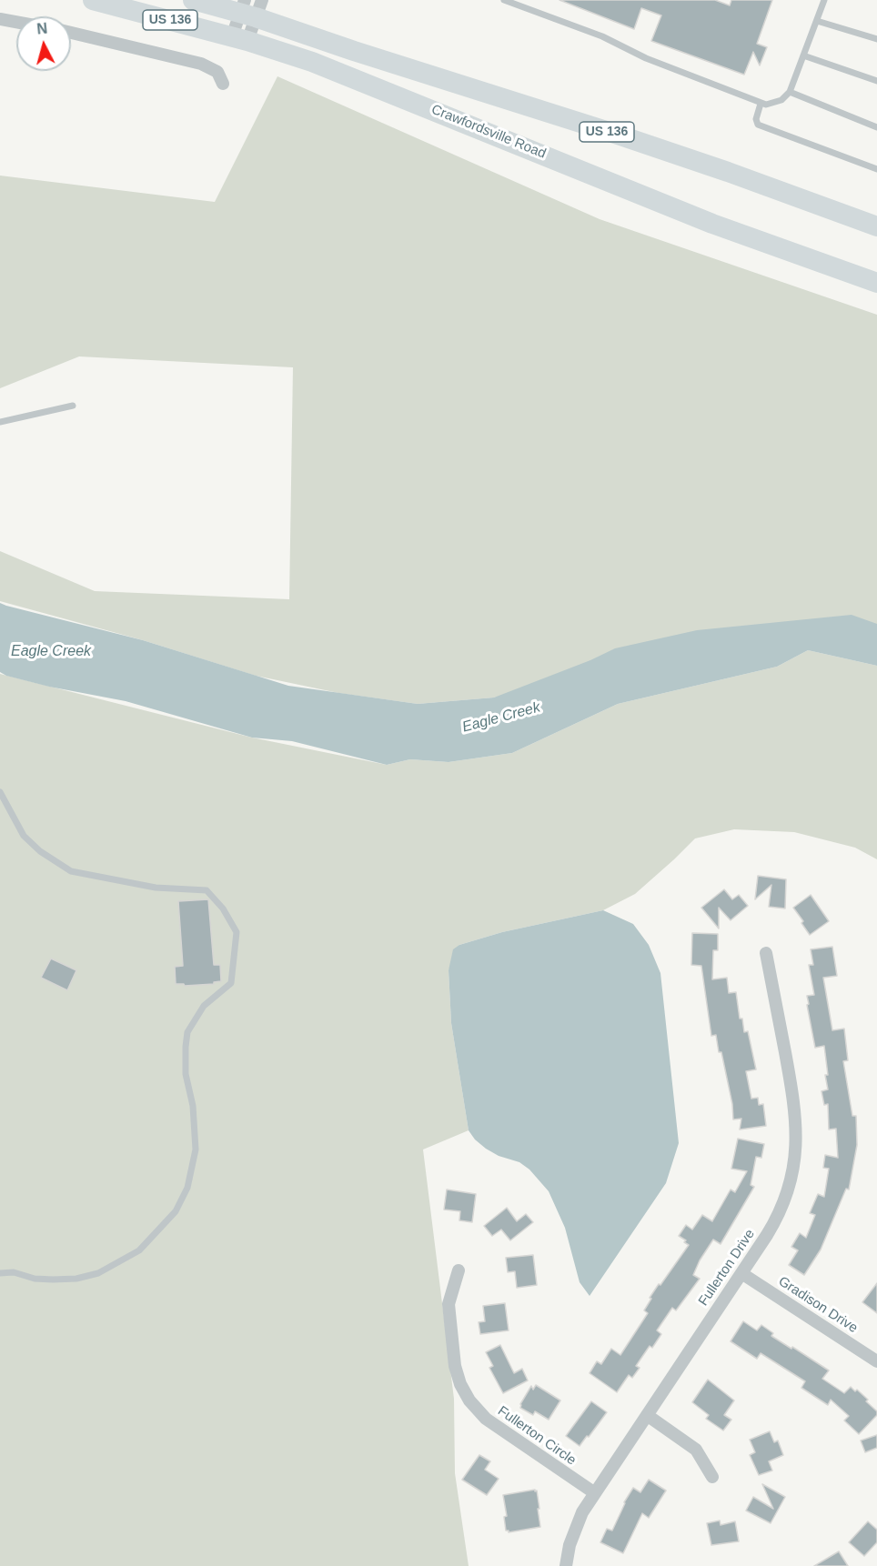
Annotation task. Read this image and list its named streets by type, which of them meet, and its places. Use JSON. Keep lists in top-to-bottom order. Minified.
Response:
{"streets":{"main road":["US 136","Crawfordsville Road"],"street":["Fullerton Drive","Gradison Drive","Fullerton Circle"]},"crossings":[["Fullerton Drive","Gradison Drive"],["Fullerton Drive","Fullerton Circle"]],"water":["Eagle Creek"],"north":"top"}
